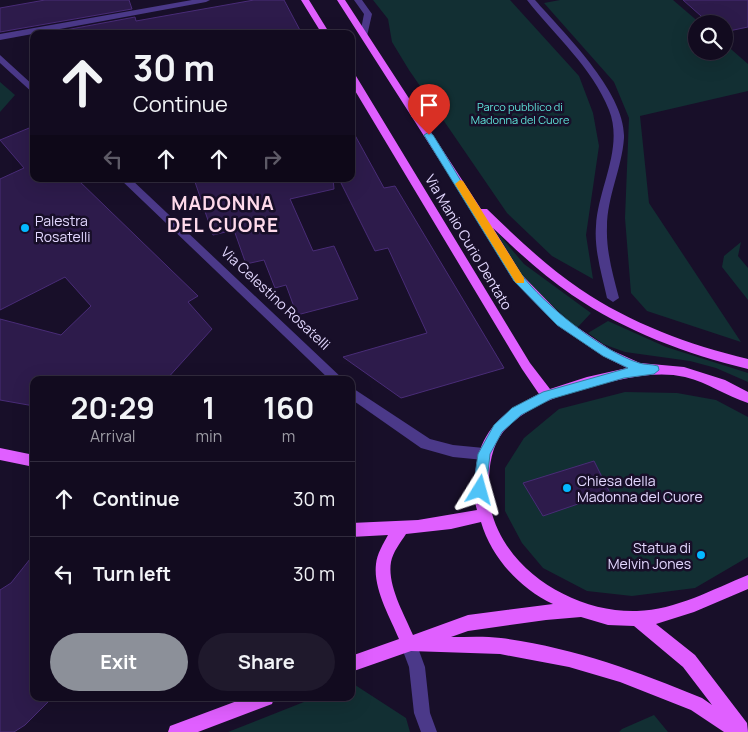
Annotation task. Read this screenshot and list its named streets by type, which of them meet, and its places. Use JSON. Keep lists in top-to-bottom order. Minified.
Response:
{"streets":{"main road":["Via Manio Curio Dentato"],"street":["Via Celestino Rosatelli"]},"districts":["MADONNA DEL CUORE"],"parks":["Parco pubblico di Madonna del Cuore"],"places":["Palestra Rosatelli","Chiesa della Madonna del Cuore","Statua di Melvin Jones"],"page":{"turn":["30 m","Continue"],"eta":["20:29","Arrival","1","min","160","m"],"list":[{"name":"Continue","value":"30 m"},{"name":"Turn left","value":"30 m"}],"buttons":["Exit","Share"]}}
